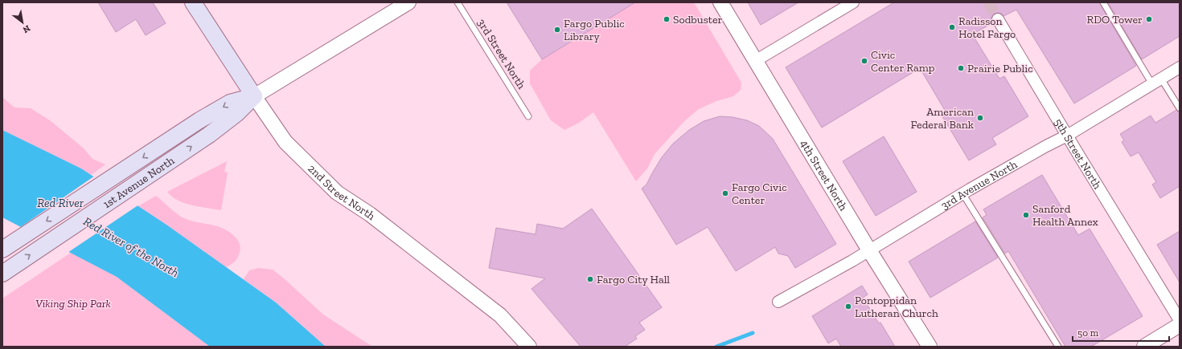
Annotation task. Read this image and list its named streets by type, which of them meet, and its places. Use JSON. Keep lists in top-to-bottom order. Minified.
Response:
{"streets":{"main road":["1st Avenue North","2nd Street North"],"street":["5th Street North","4th Street North","3rd Avenue North"],"lane":["3rd Street North"]},"crossings":[["5th Street North","3rd Avenue North"],["4th Street North","3rd Avenue North"],["1st Avenue North","2nd Street North"]],"water":["Red River","Red River of the North"],"parks":["Viking Ship Park"],"places":["Sodbuster","RDO Tower","Radisson Hotel Fargo","Fargo Public Library","Civic Center Ramp","Prairie Public","American Federal Bank","Fargo Civic Center","Sanford Health Annex","Fargo City Hall","Pontoppidan Lutheran Church"],"scale_bar":"50 m","north":"bottom right"}
